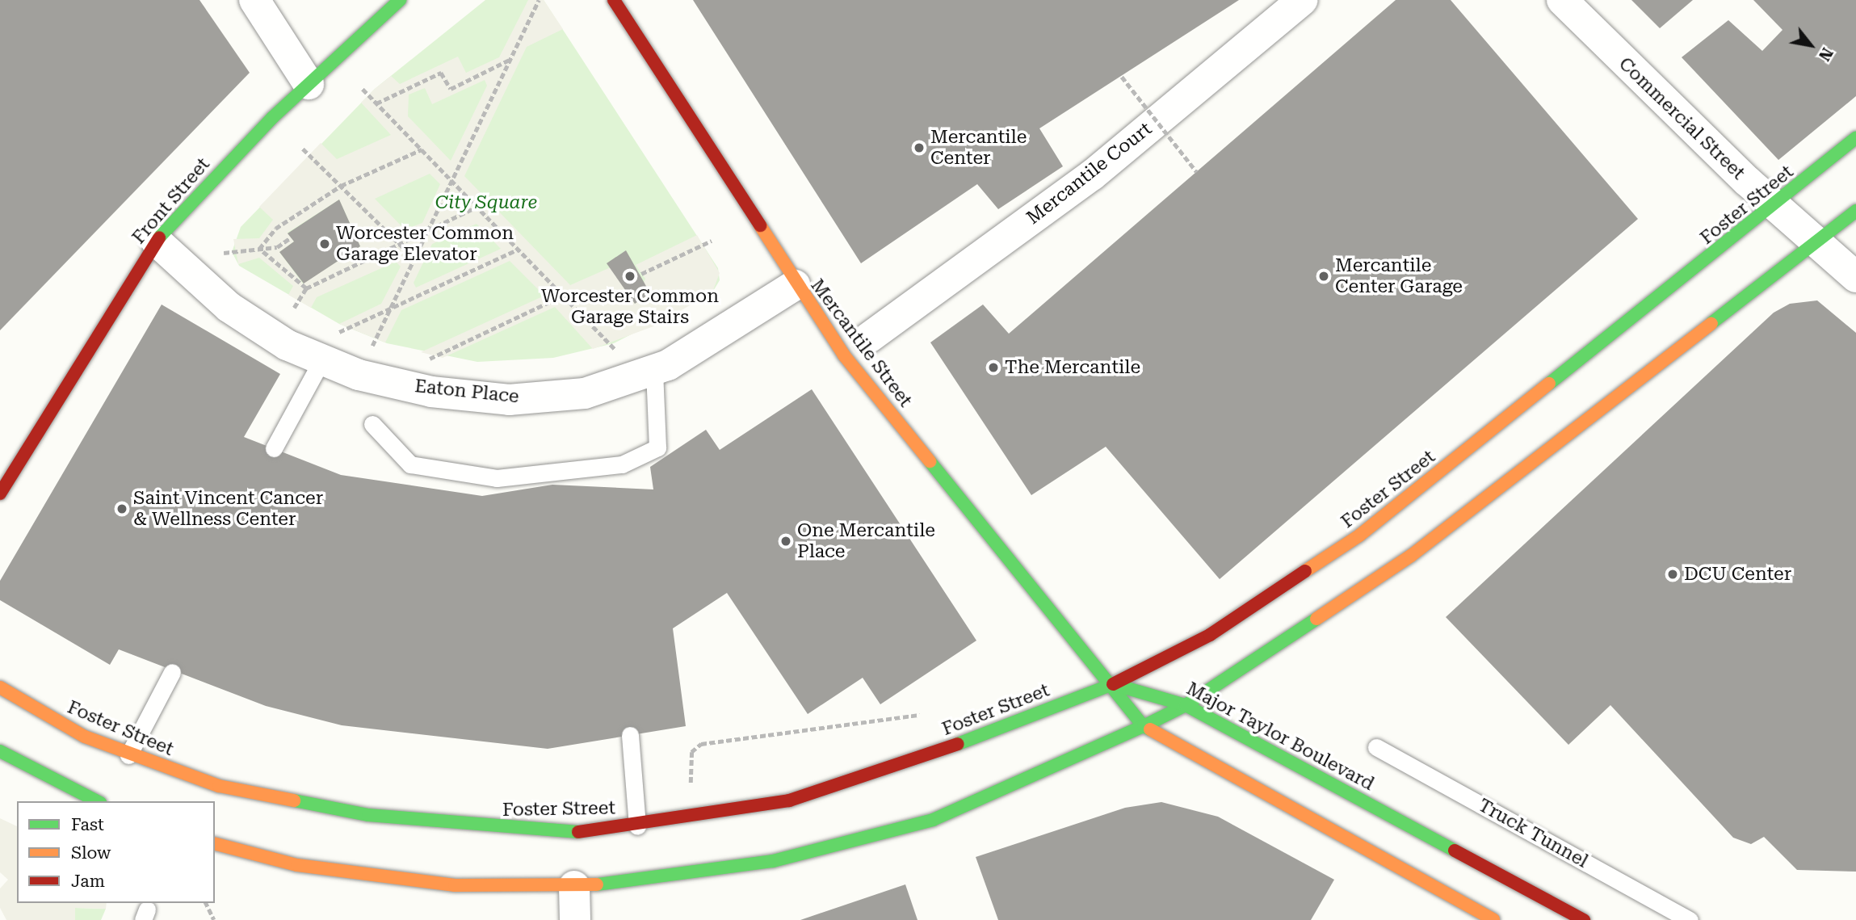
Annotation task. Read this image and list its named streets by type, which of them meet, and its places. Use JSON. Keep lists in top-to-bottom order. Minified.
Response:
{"streets":{"main road":["Front Street","Foster Street","Mercantile Street","Major Taylor Boulevard"],"street":["Commercial Street","Mercantile Court","Eaton Place"],"lane":["Truck Tunnel"]},"crossings":[["Commercial Street","Foster Street"],["Front Street","Eaton Place"],["Foster Street","Mercantile Street"],["Foster Street","Major Taylor Boulevard"],["Mercantile Street","Eaton Place"],["Mercantile Street","Major Taylor Boulevard"]],"parks":["City Square"],"places":["Mercantile Center","Worcester Common Garage Elevator","Worcester Common Garage Stairs","Mercantile Center Garage","The Mercantile","Saint Vincent Cancer & Wellness Center","One Mercantile Place","DCU Center"],"legend":["Fast","Slow","Jam"],"north":"bottom right"}
